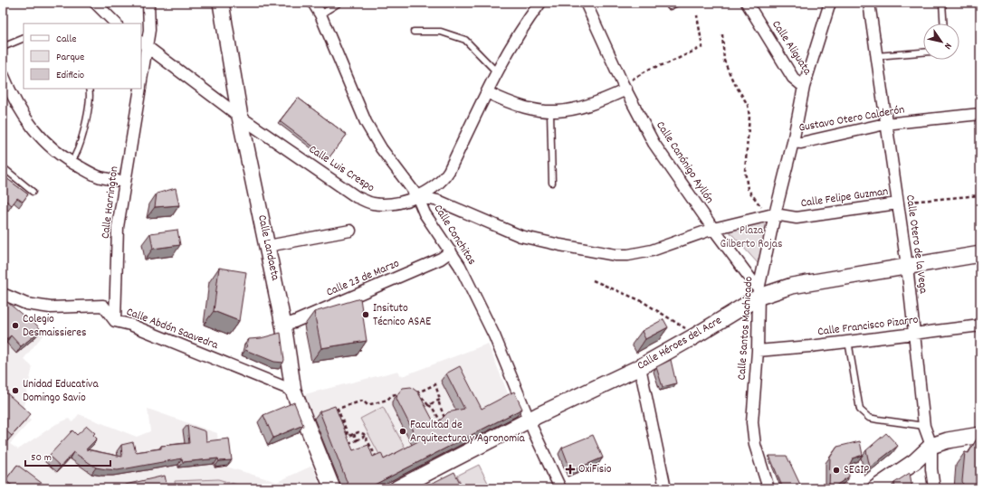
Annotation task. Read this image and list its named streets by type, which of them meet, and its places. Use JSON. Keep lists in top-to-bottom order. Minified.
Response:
{"streets":{"main road":["Calle Landaeta","Calle Héroes del Acre"],"street":["Calle Aliguata","Gustavo Otero Calderón","Calle Canónigo Ayllón","Calle Luis Crespo","Calle Felipe Guzman","Calle Harrington","Calle Conchitas","Calle Otero de la Vega","Calle 23 de Marzo","Calle Francisco Pizarro","Calle Santos Machicado","Calle Abdón Saavedra"]},"crossings":[["Calle Aliguata","Calle Santos Machicado"],["Gustavo Otero Calderón","Calle Otero de la Vega"],["Gustavo Otero Calderón","Calle Santos Machicado"],["Calle Canónigo Ayllón","Calle Felipe Guzman"],["Calle Canónigo Ayllón","Calle Santos Machicado"],["Calle Canónigo Ayllón","Calle Héroes del Acre"],["Calle Luis Crespo","Calle Felipe Guzman"],["Calle Luis Crespo","Calle Harrington"],["Calle Luis Crespo","Calle Conchitas"],["Calle Luis Crespo","Calle Landaeta"],["Calle Felipe Guzman","Calle Conchitas"],["Calle Felipe Guzman","Calle Otero de la Vega"],["Calle Felipe Guzman","Calle Santos Machicado"],["Calle Harrington","Calle Abdón Saavedra"],["Calle Conchitas","Calle 23 de Marzo"],["Calle Conchitas","Calle Héroes del Acre"],["Calle Otero de la Vega","Calle Francisco Pizarro"],["Calle Otero de la Vega","Calle Héroes del Acre"],["Calle Landaeta","Calle 23 de Marzo"],["Calle Landaeta","Calle Abdón Saavedra"],["Calle Francisco Pizarro","Calle Santos Machicado"],["Calle Santos Machicado","Calle Héroes del Acre"]],"parks":["Plaza Gilberto Rojas"],"places":{"other":["Insituto Técnico ASAE","Colegio Desmaissieres","Unidad Educativa Domingo Savio","Facultad de Arquitectura y Agronomía","SEGIP"],"health":["OxiFisio"]},"legend":["Calle","Parque","Edificio"],"scale_bar":"50 m","north":"bottom right"}
